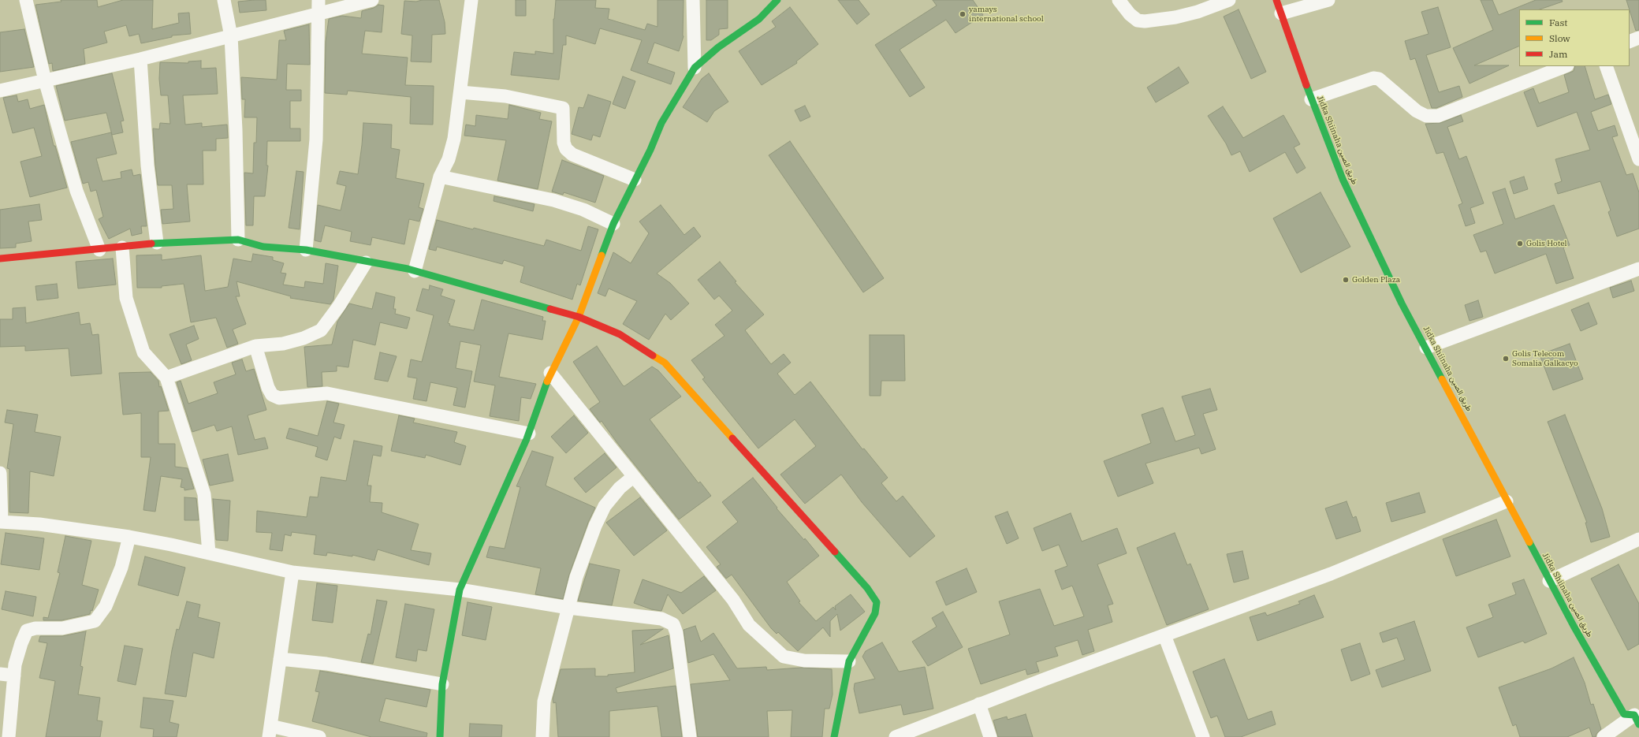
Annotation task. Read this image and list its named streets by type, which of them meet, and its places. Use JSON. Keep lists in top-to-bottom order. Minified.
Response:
{"streets":{"street":["Jidka Shiinaha طريق الصين"]},"places":["yamays international school","Golis Hotel","Golden Plaza","Golis Telecom Somalia Galkacyo"],"legend":["Fast","Slow","Jam"]}
